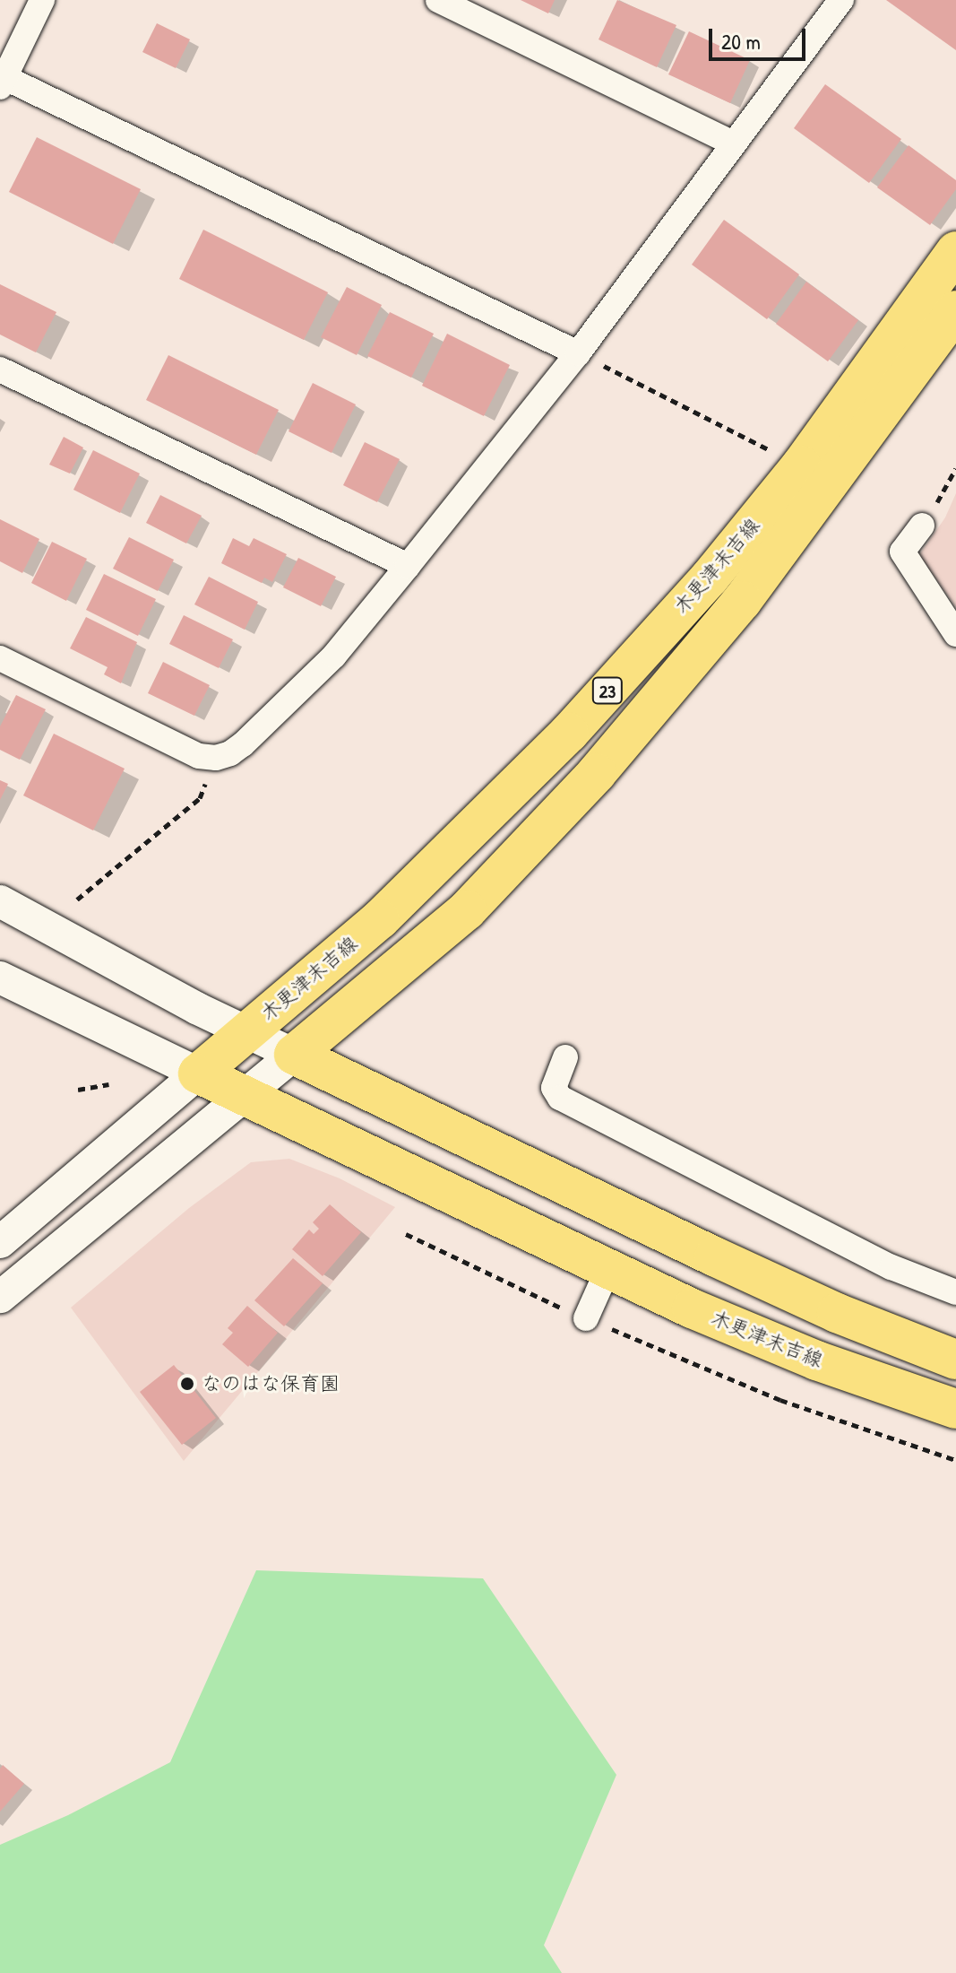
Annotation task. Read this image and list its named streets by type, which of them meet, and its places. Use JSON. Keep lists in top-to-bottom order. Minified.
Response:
{"streets":{"main road":["木更津末吉線","23"]},"places":["なのはな保育園"],"scale_bar":"20 m"}
